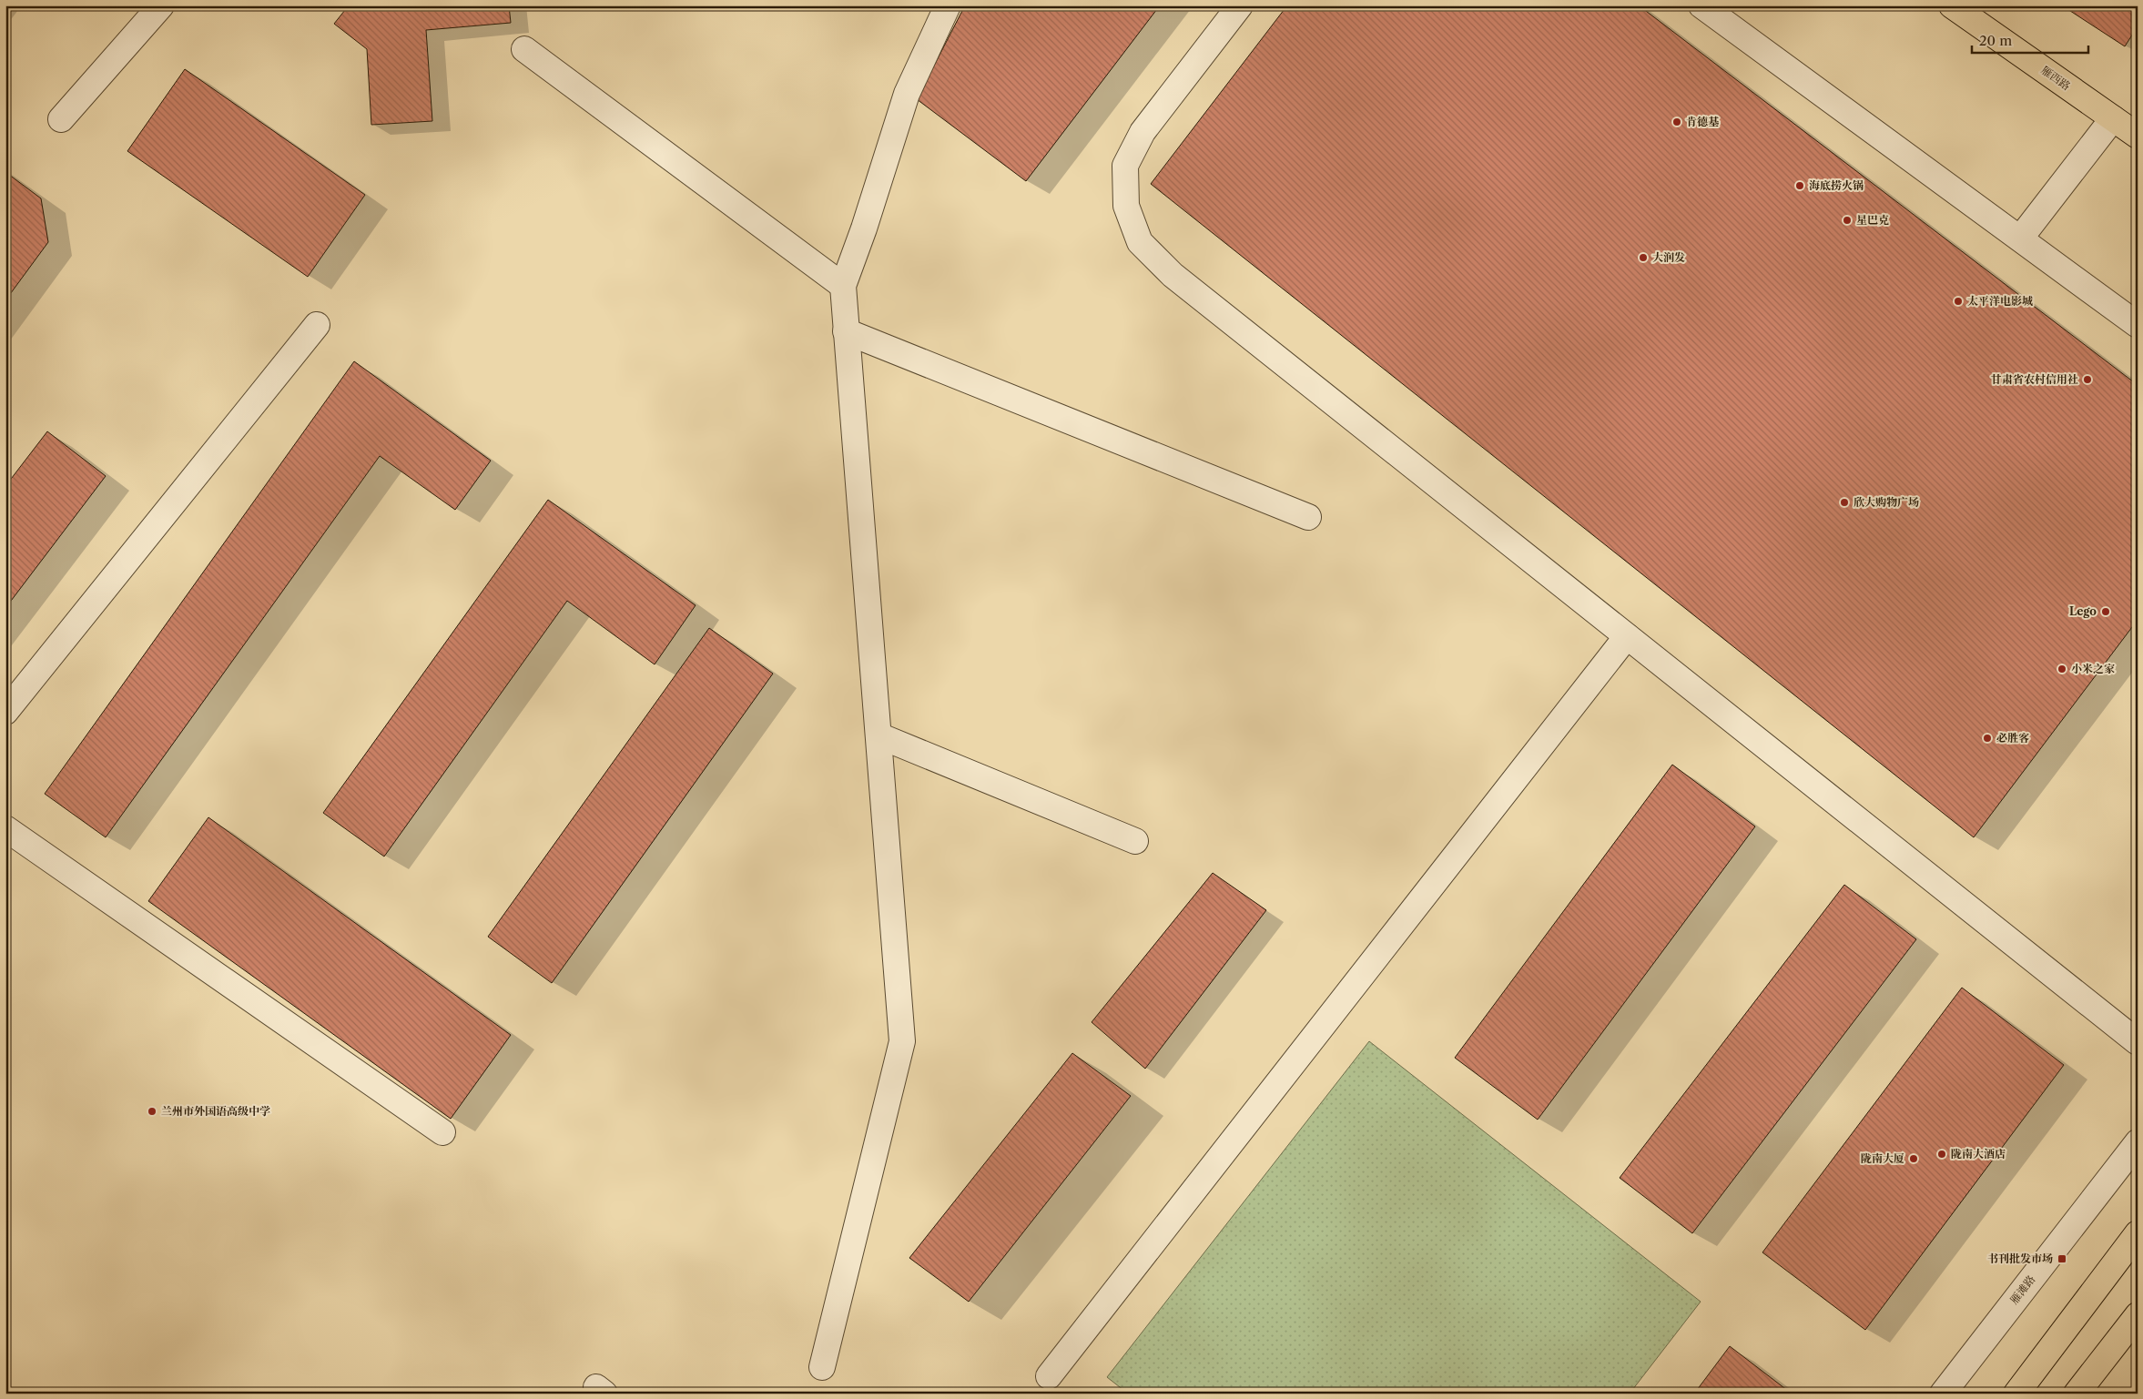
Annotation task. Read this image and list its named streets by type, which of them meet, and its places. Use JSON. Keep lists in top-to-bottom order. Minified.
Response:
{"streets":{"main road":["雁西路"],"street":["雁滩路"]},"places":{"other":["肯德基","海底捞火锅","星巴克","大润发","太平洋电影城","甘肃省农村信用社","欣大购物广场","Lego","小米之家","必胜客","兰州市外国语高级中学","陇南大酒店","陇南大厦"],"transit":["书刊批发市场"]},"scale_bar":"20 m"}
